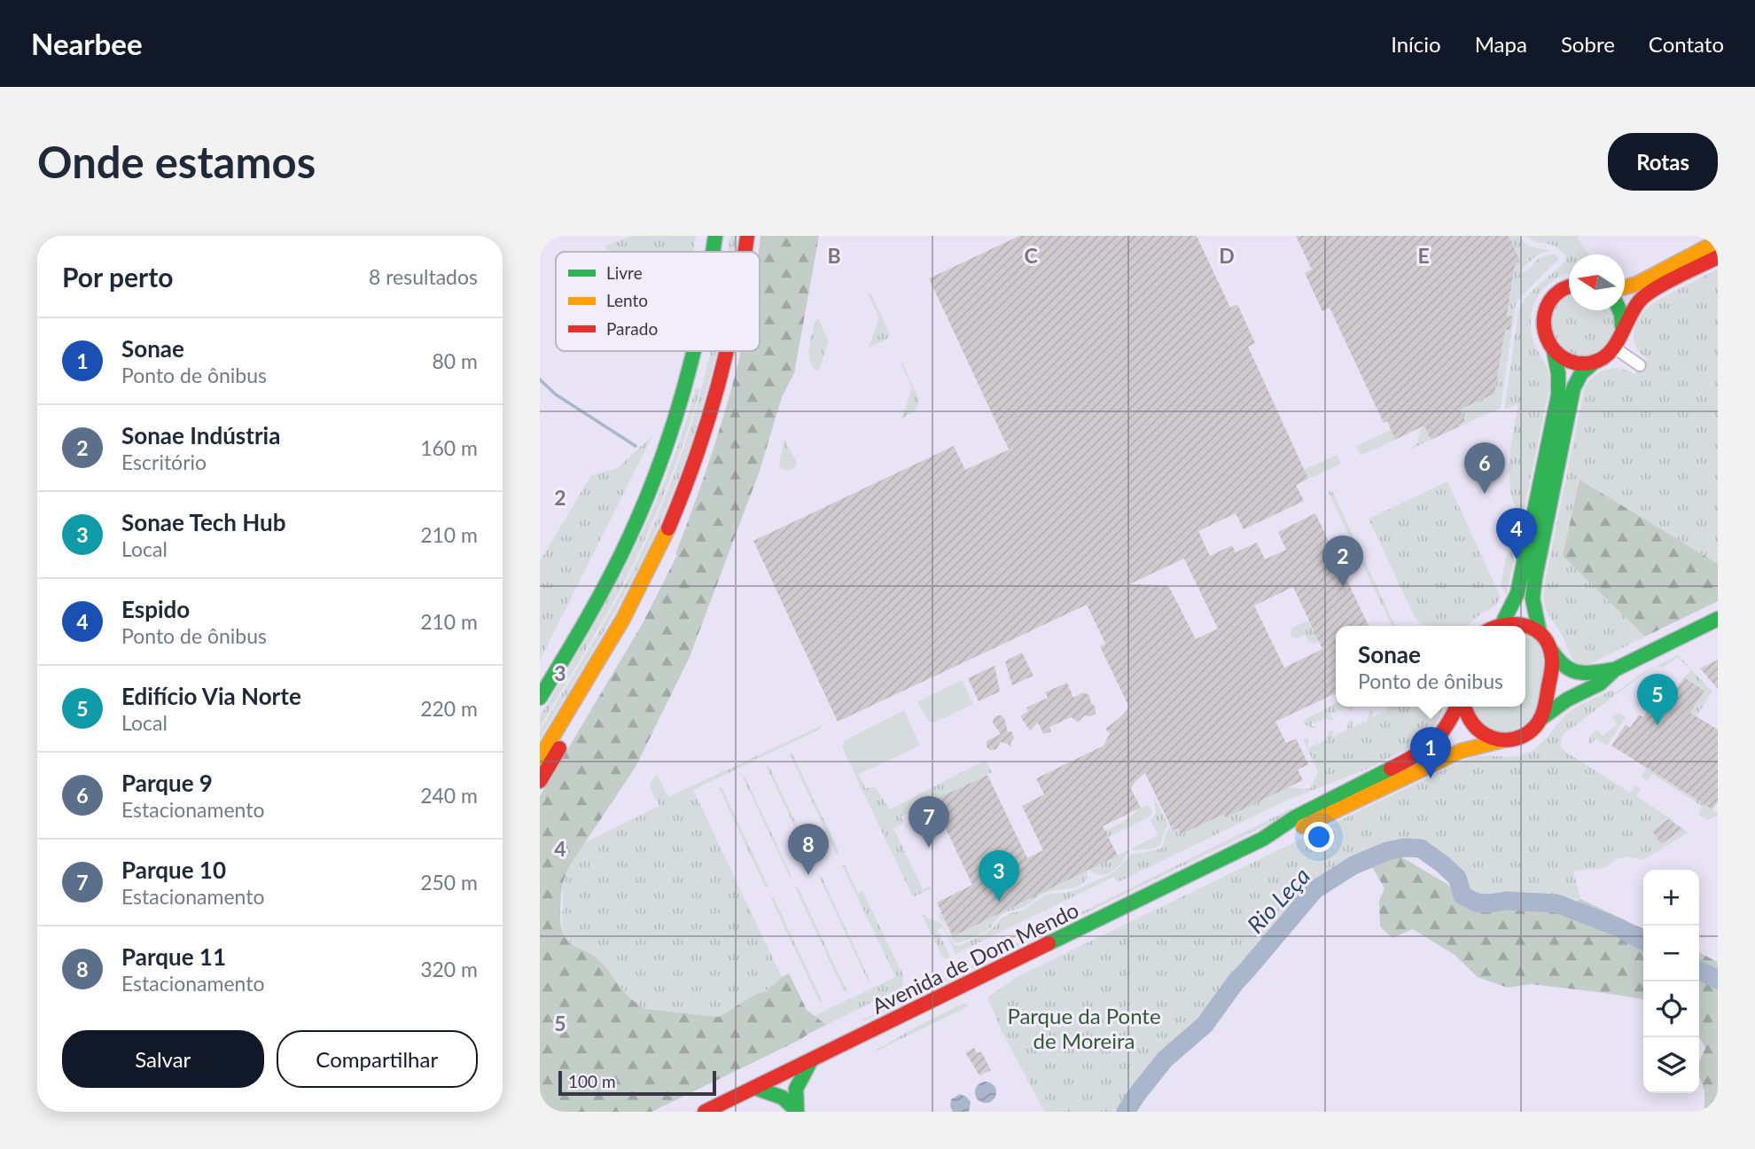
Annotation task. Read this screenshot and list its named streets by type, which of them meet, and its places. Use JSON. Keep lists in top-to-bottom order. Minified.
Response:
{"streets":{"main road":["Avenida de Dom Mendo"]},"water":["Rio Leça"],"parks":["Parque da Ponte de Moreira"],"legend":["Livre","Lento","Parado"],"scale_bar":"100 m","north":"left","page":{"header":"Nearbee","nav":["Início","Mapa","Sobre","Contato"],"buttons":["Rotas",["Salvar","Compartilhar"]],"title":"Onde estamos","heading":["Por perto","8 resultados"],"list":[{"mark":"1","name":"Sonae","note":"Ponto de ônibus","value":"80 m"},{"mark":"2","name":"Sonae Indústria","note":"Escritório","value":"160 m"},{"mark":"3","name":"Sonae Tech Hub","note":"Local","value":"210 m"},{"mark":"4","name":"Espido","note":"Ponto de ônibus","value":"210 m"},{"mark":"5","name":"Edifício Via Norte","note":"Local","value":"220 m"},{"mark":"6","name":"Parque 9","note":"Estacionamento","value":"240 m"},{"mark":"7","name":"Parque 10","note":"Estacionamento","value":"250 m"},{"mark":"8","name":"Parque 11","note":"Estacionamento","value":"320 m"}],"pins":["6","4","2","5","1","7","8","3"],"popup":["Sonae","Ponto de ônibus"],"map_buttons":["+","−"],"scale":"100 m"},"grid":{"columns":["B","C","D","E"],"rows":["2","3","4","5"]}}
